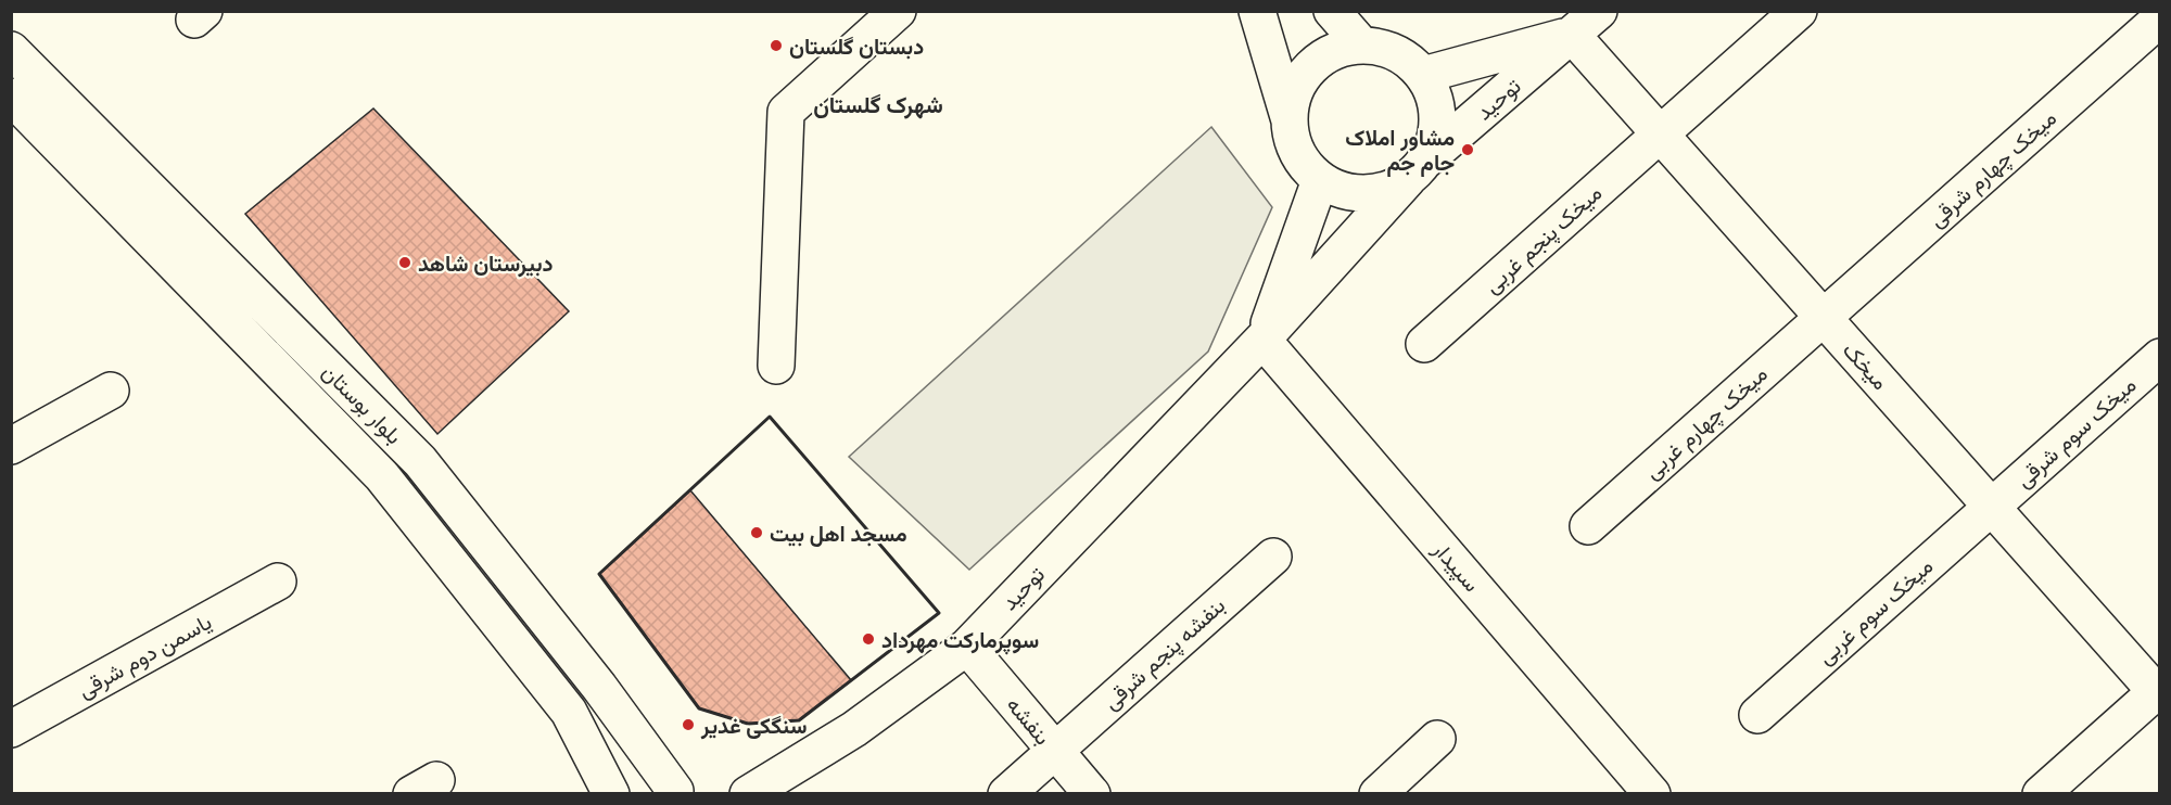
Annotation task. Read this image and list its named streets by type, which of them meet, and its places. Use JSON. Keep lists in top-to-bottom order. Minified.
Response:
{"streets":{"street":["توحید","میخک چهارم شرقی","میخک پنجم غربی","میخک","بلوار بوستان","میخک چهارم غربی","میخک سوم شرقی","سپیدار","میخک سوم غربی","بنفشه پنجم شرقی","یاسمن دوم شرقی","بنفشه"]},"crossings":[["توحید","میخک"],["توحید","سپیدار"],["توحید","بنفشه"],["میخک چهارم شرقی","میخک"],["میخک چهارم شرقی","میخک چهارم غربی"],["میخک پنجم غربی","میخک"],["میخک","میخک چهارم غربی"],["میخک","میخک سوم شرقی"],["میخک","میخک سوم غربی"],["میخک سوم شرقی","میخک سوم غربی"],["بنفشه پنجم شرقی","بنفشه"]],"districts":["شهرک گلستان"],"places":["دبستان گلستان","مشاور املاک جام جم","دبیرستان شاهد","مسجد اهل بیت","سوپرمارکت مهرداد","سنگکی غدیر"]}
